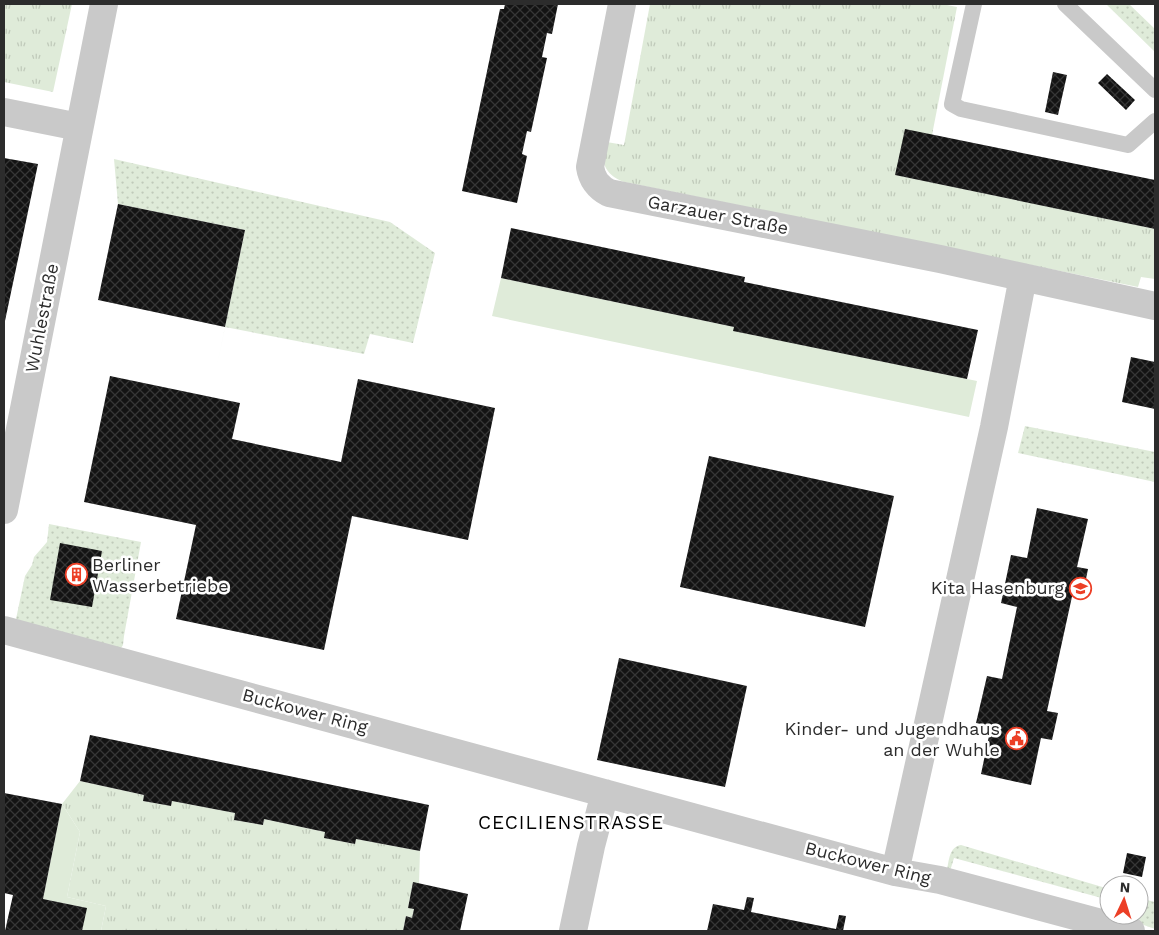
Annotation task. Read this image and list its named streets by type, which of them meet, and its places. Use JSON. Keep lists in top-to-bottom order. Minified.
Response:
{"streets":{"street":["Garzauer Straße","Wuhlestraße","Buckower Ring"]},"districts":["CECILIENSTRASSE"],"places":{"building":["Berliner Wasserbetriebe"],"school or university":["Kita Hasenburg"],"public building":["Kinder- und Jugendhaus an der Wuhle"]},"north":"top"}
